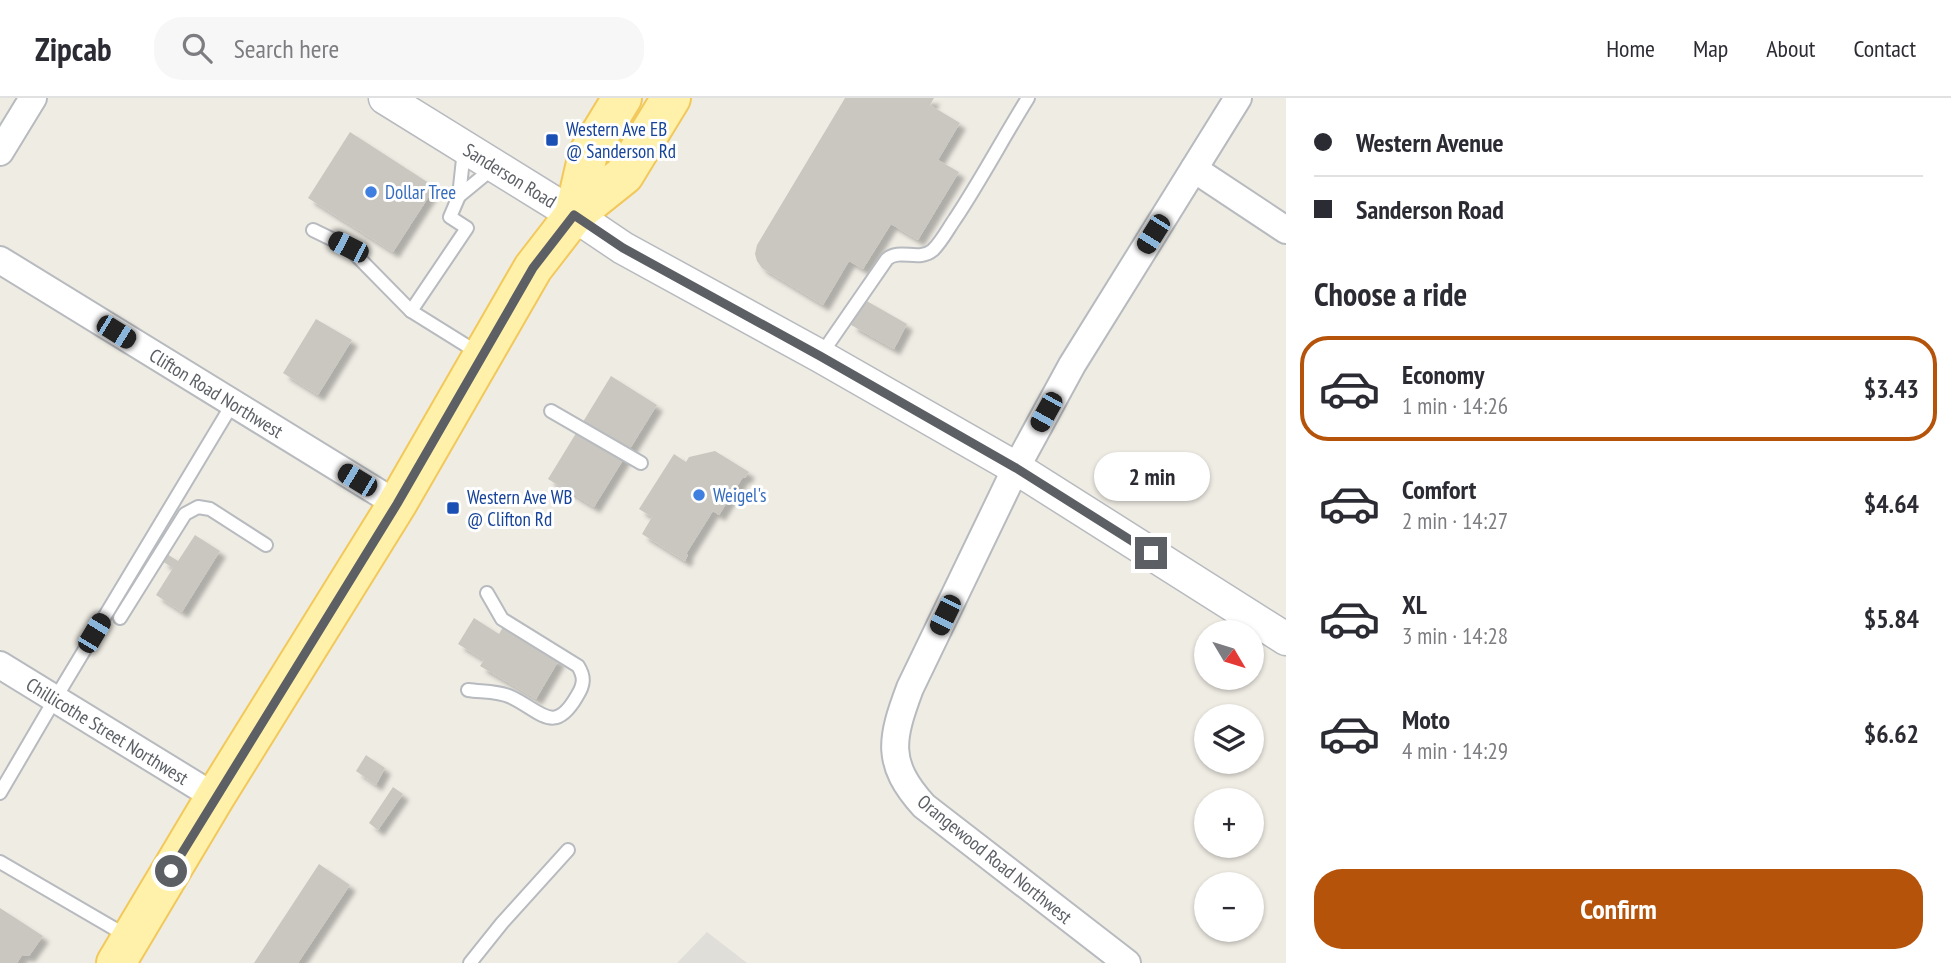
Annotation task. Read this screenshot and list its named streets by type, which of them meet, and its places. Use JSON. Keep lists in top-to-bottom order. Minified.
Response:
{"streets":{"street":["Sanderson Road","Clifton Road Northwest","Chillicothe Street Northwest","Orangewood Road Northwest"]},"crossings":[["Sanderson Road","Orangewood Road Northwest"]],"places":{"transit":["Western Ave EB @ Sanderson Rd","Western Ave WB @ Clifton Rd"],"other":["Dollar Tree","Weigel's"]},"north":"bottom right","page":{"header":"Zipcab","search":"Search here","nav":["Home","Map","About","Contact"],"banner":["Western Avenue","Sanderson Road"],"heading":"Choose a ride","list":[{"name":"Economy","note":"1 min · 14:26","value":"$3.43"},{"name":"Comfort","note":"2 min · 14:27","value":"$4.64"},{"name":"XL","note":"3 min · 14:28","value":"$5.84"},{"name":"Moto","note":"4 min · 14:29","value":"$6.62"}],"bubble":"2 min","map_buttons":["+","−"],"buttons":"Confirm"}}
